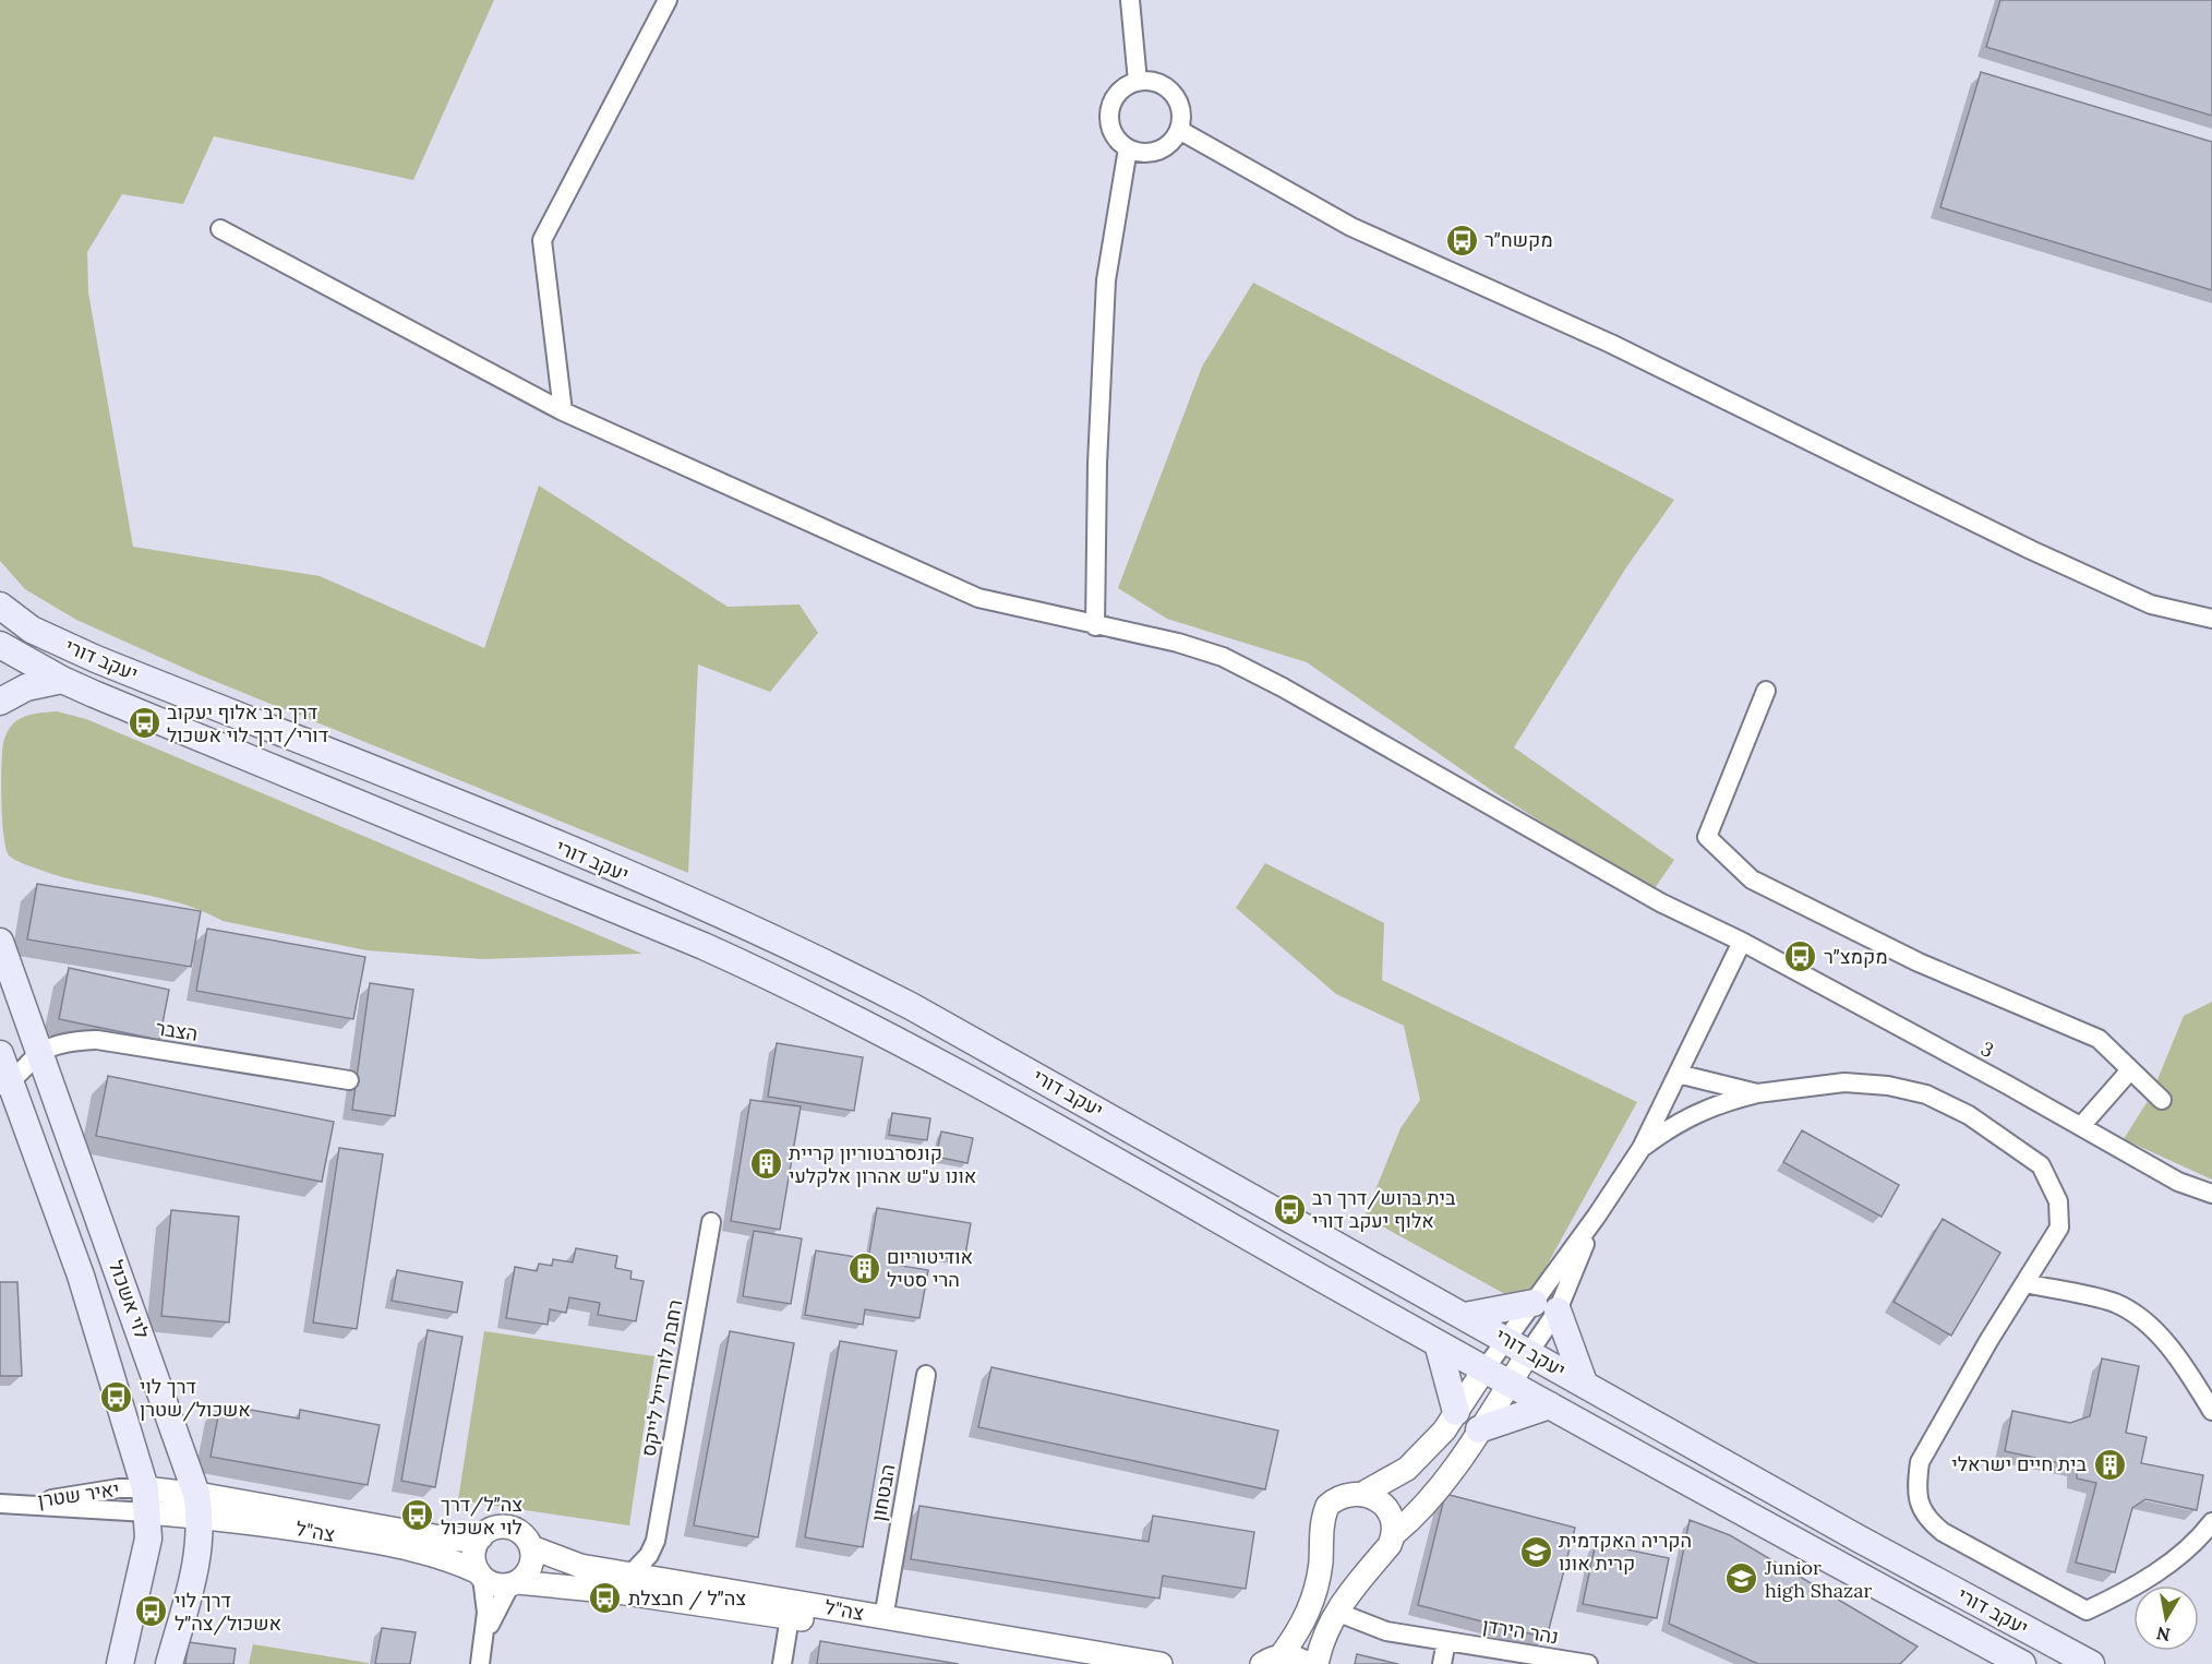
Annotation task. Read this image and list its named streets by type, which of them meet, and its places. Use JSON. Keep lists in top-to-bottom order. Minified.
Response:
{"streets":{"main road":["יעקב דורי","לוי אשכול"],"street":["הצבר","3","רחבת לורדייל לייקס","הבטחון","יאיר שטרן","צה\"ל","נהר הירדן"]},"crossings":[["הצבר","לוי אשכול"],["לוי אשכול","יאיר שטרן"],["לוי אשכול","צה\"ל"],["רחבת לורדייל לייקס","צה\"ל"],["הבטחון","צה\"ל"],["יאיר שטרן","צה\"ל"]],"places":{"bus stop":["מקשח״ר","דרך רב אלוף יעקוב דורי/דרך לוי אשכול","מקמצ״ר","בית ברוש/דרך רב אלוף יעקב דורי","דרך לוי אשכול/שטרן","צה״ל/דרך לוי אשכול","צה״ל / חבצלת","דרך לוי אשכול/צה״ל"],"building":["קונסרבטוריון קריית אונו ע\"ש אהרון אלקלעי","אודיטוריום הרי סטיל","בית חיים ישראלי"],"school or university":["הקריה האקדמית קרית אונו","Junior high Shazar"]},"north":"bottom"}
